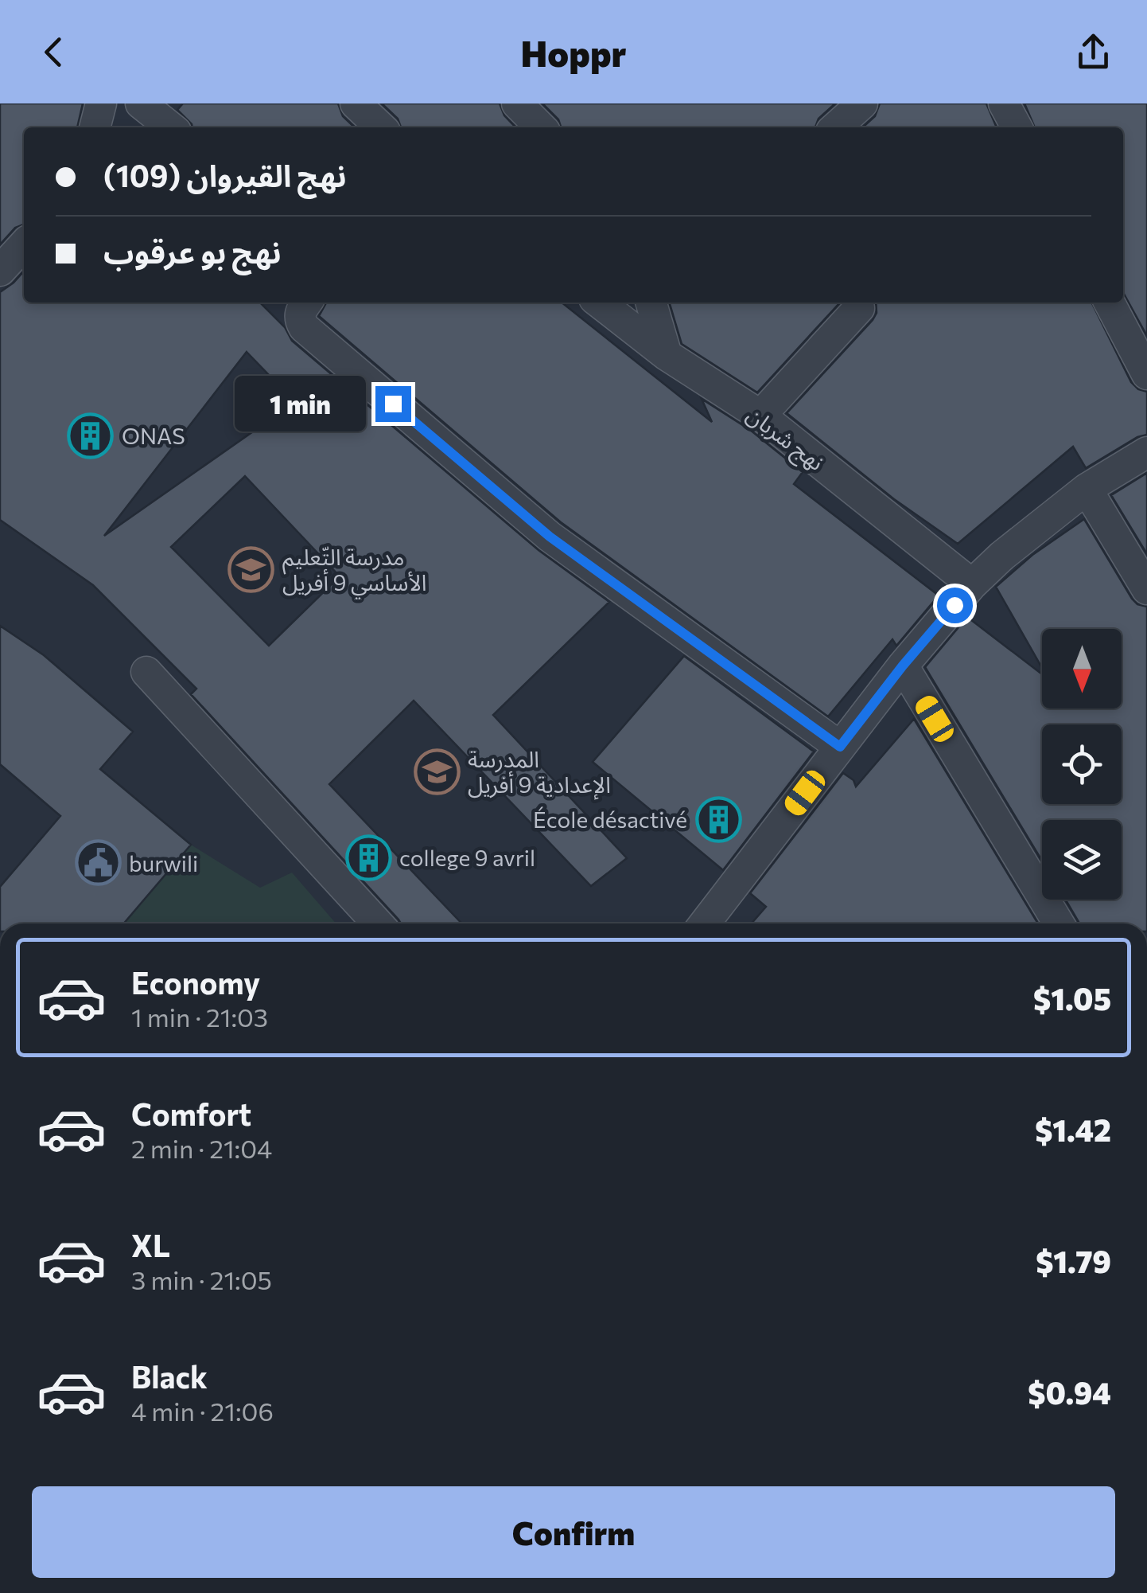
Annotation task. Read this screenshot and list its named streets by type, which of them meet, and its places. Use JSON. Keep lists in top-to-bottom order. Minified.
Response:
{"streets":{"street":["نهج شربان"]},"places":{"building":["ONAS","École désactivé","college 9 avril"],"school or university":["مدرسة التّعليم الأساسي 9 أفريل","المدرسة الإعدادية 9 أفريل"],"public building":["burwili"]},"north":"bottom","page":{"header":"Hoppr","banner":["نهج القيروان (109)","نهج بو عرقوب"],"bubble":"1 min","list":[{"name":"Economy","note":"1 min · 21:03","value":"$1.05"},{"name":"Comfort","note":"2 min · 21:04","value":"$1.42"},{"name":"XL","note":"3 min · 21:05","value":"$1.79"},{"name":"Black","note":"4 min · 21:06","value":"$0.94"}],"buttons":"Confirm"}}
